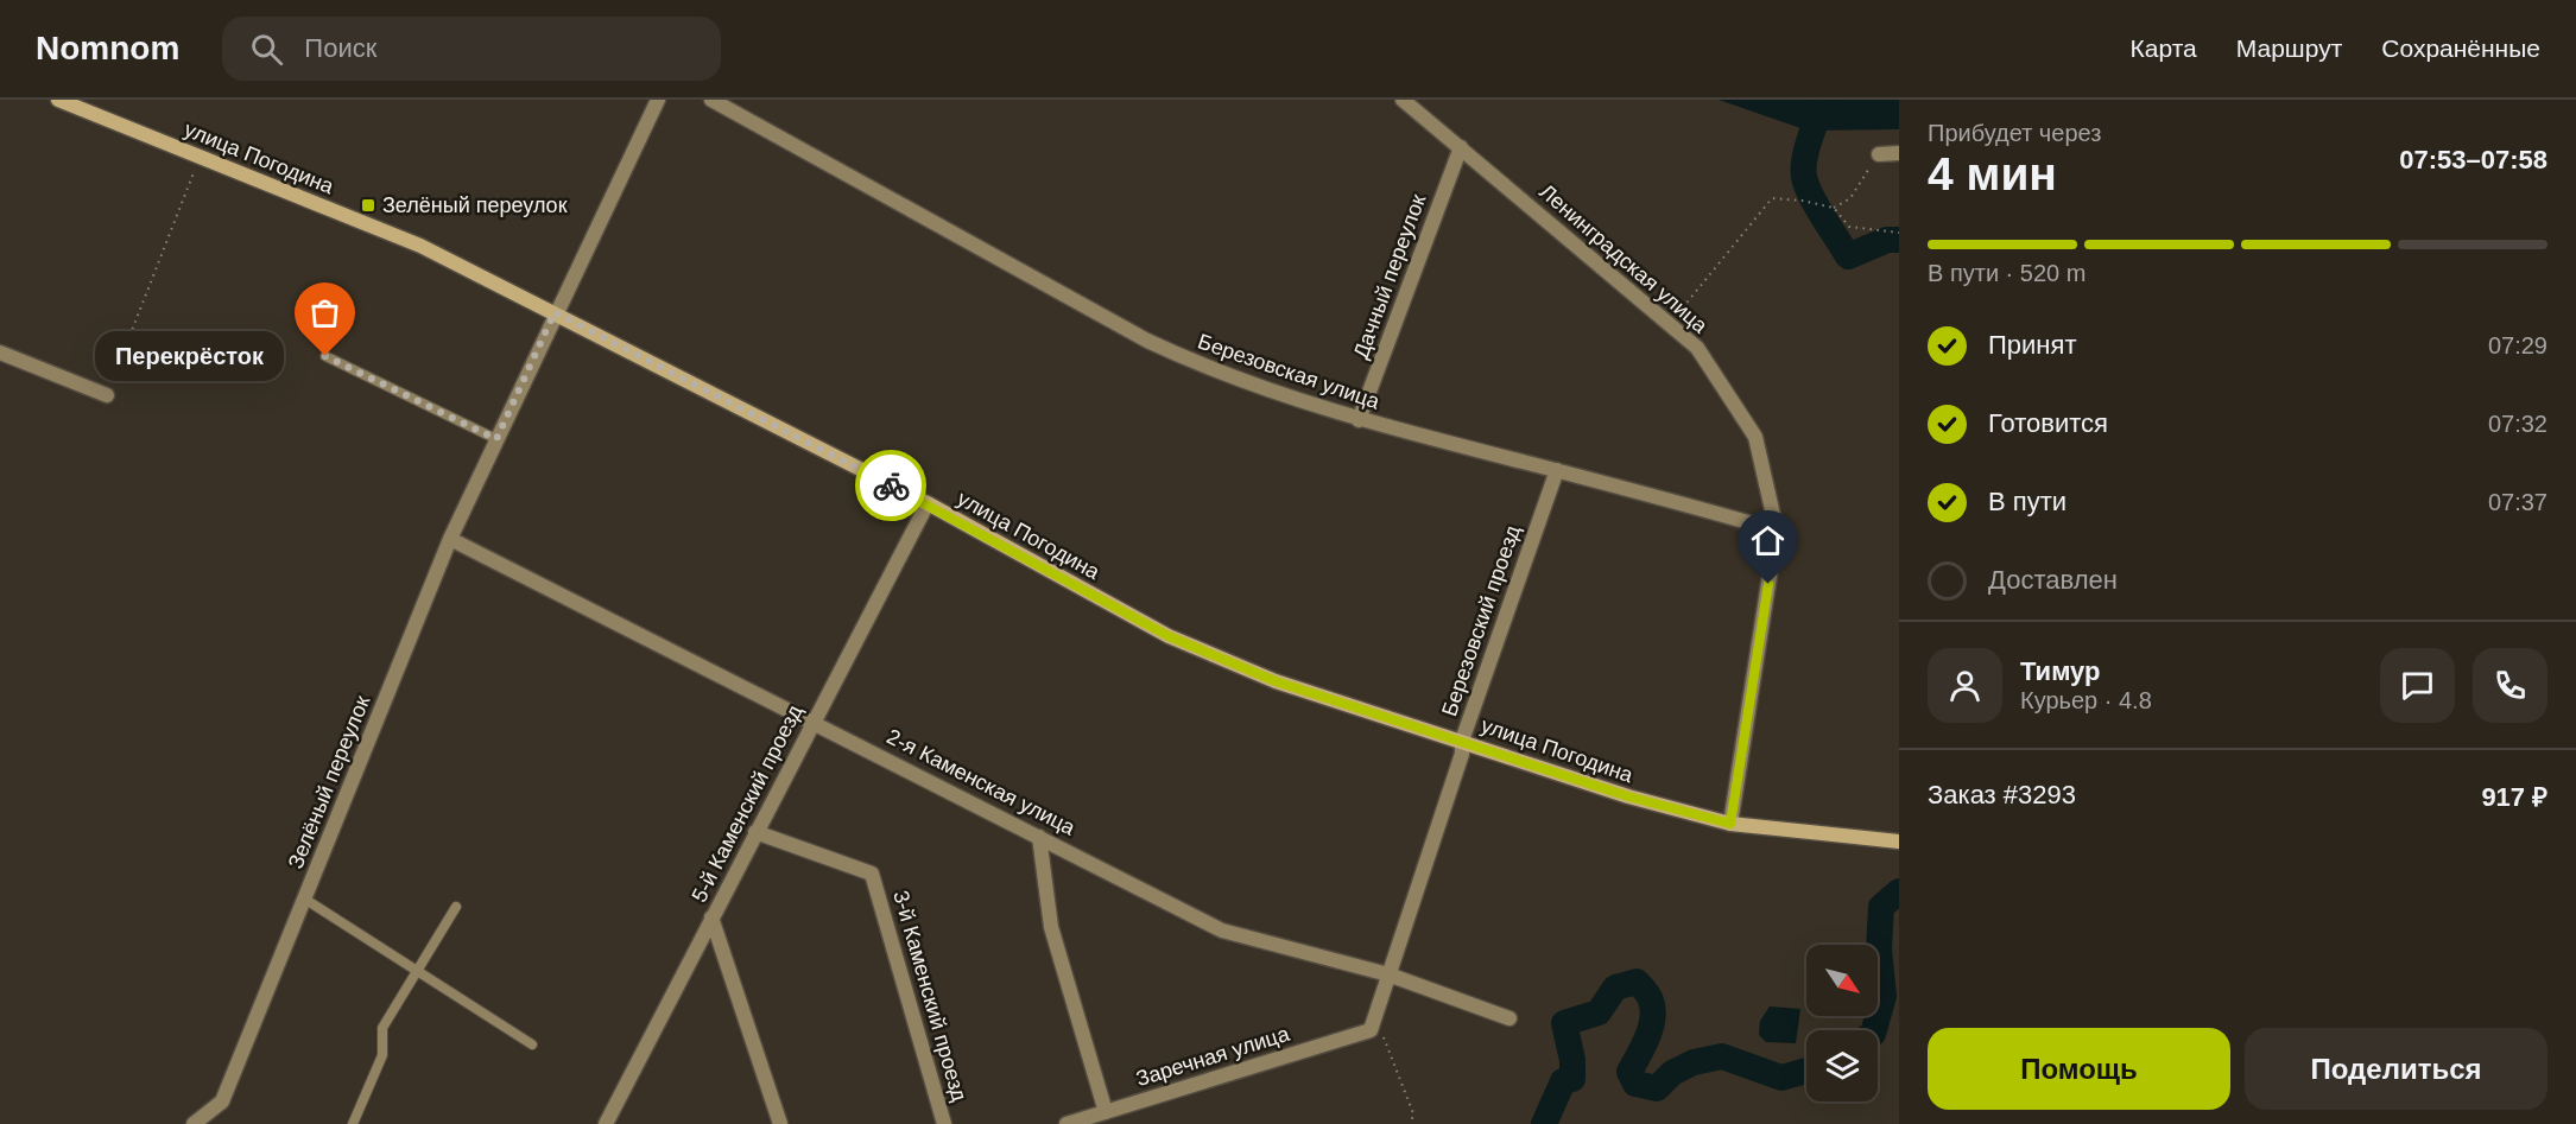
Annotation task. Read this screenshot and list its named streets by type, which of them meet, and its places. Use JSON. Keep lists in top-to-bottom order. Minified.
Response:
{"streets":{"street":["улица Погодина","Ленинградская улица","Дачный переулок","Березовская улица","Березовский проезд","Зелёный переулок","2-я Каменская улица","5-й Каменский проезд","3-й Каменский проезд","Заречная улица"]},"crossings":[["улица Погодина","Ленинградская улица"],["улица Погодина","Березовский проезд"],["улица Погодина","Зелёный переулок"],["улица Погодина","5-й Каменский проезд"],["Ленинградская улица","Дачный переулок"],["Ленинградская улица","Березовская улица"],["Дачный переулок","Березовская улица"],["Березовская улица","Березовский проезд"],["Березовский проезд","2-я Каменская улица"],["Березовский проезд","Заречная улица"],["Зелёный переулок","2-я Каменская улица"],["2-я Каменская улица","5-й Каменский проезд"],["5-й Каменский проезд","3-й Каменский проезд"]],"places":{"transit":["Зелёный переулок"],"other":["Перекрёсток"]},"north":"bottom right","page":{"header":"Nomnom","search":"Поиск","nav":["Карта","Маршрут","Сохранённые"],"heading":["4 мин","Прибудет через","07:53–07:58"],"panel":["Тимур","Курьер · 4.8","Заказ #3293","917 ₽"],"bar":"В пути · 520 m","list":[["Принят","07:29"],["Готовится","07:32"],["В пути","07:37"],"Доставлен"],"bubble":"Перекрёсток","buttons":["Помощь","Поделиться"]}}
